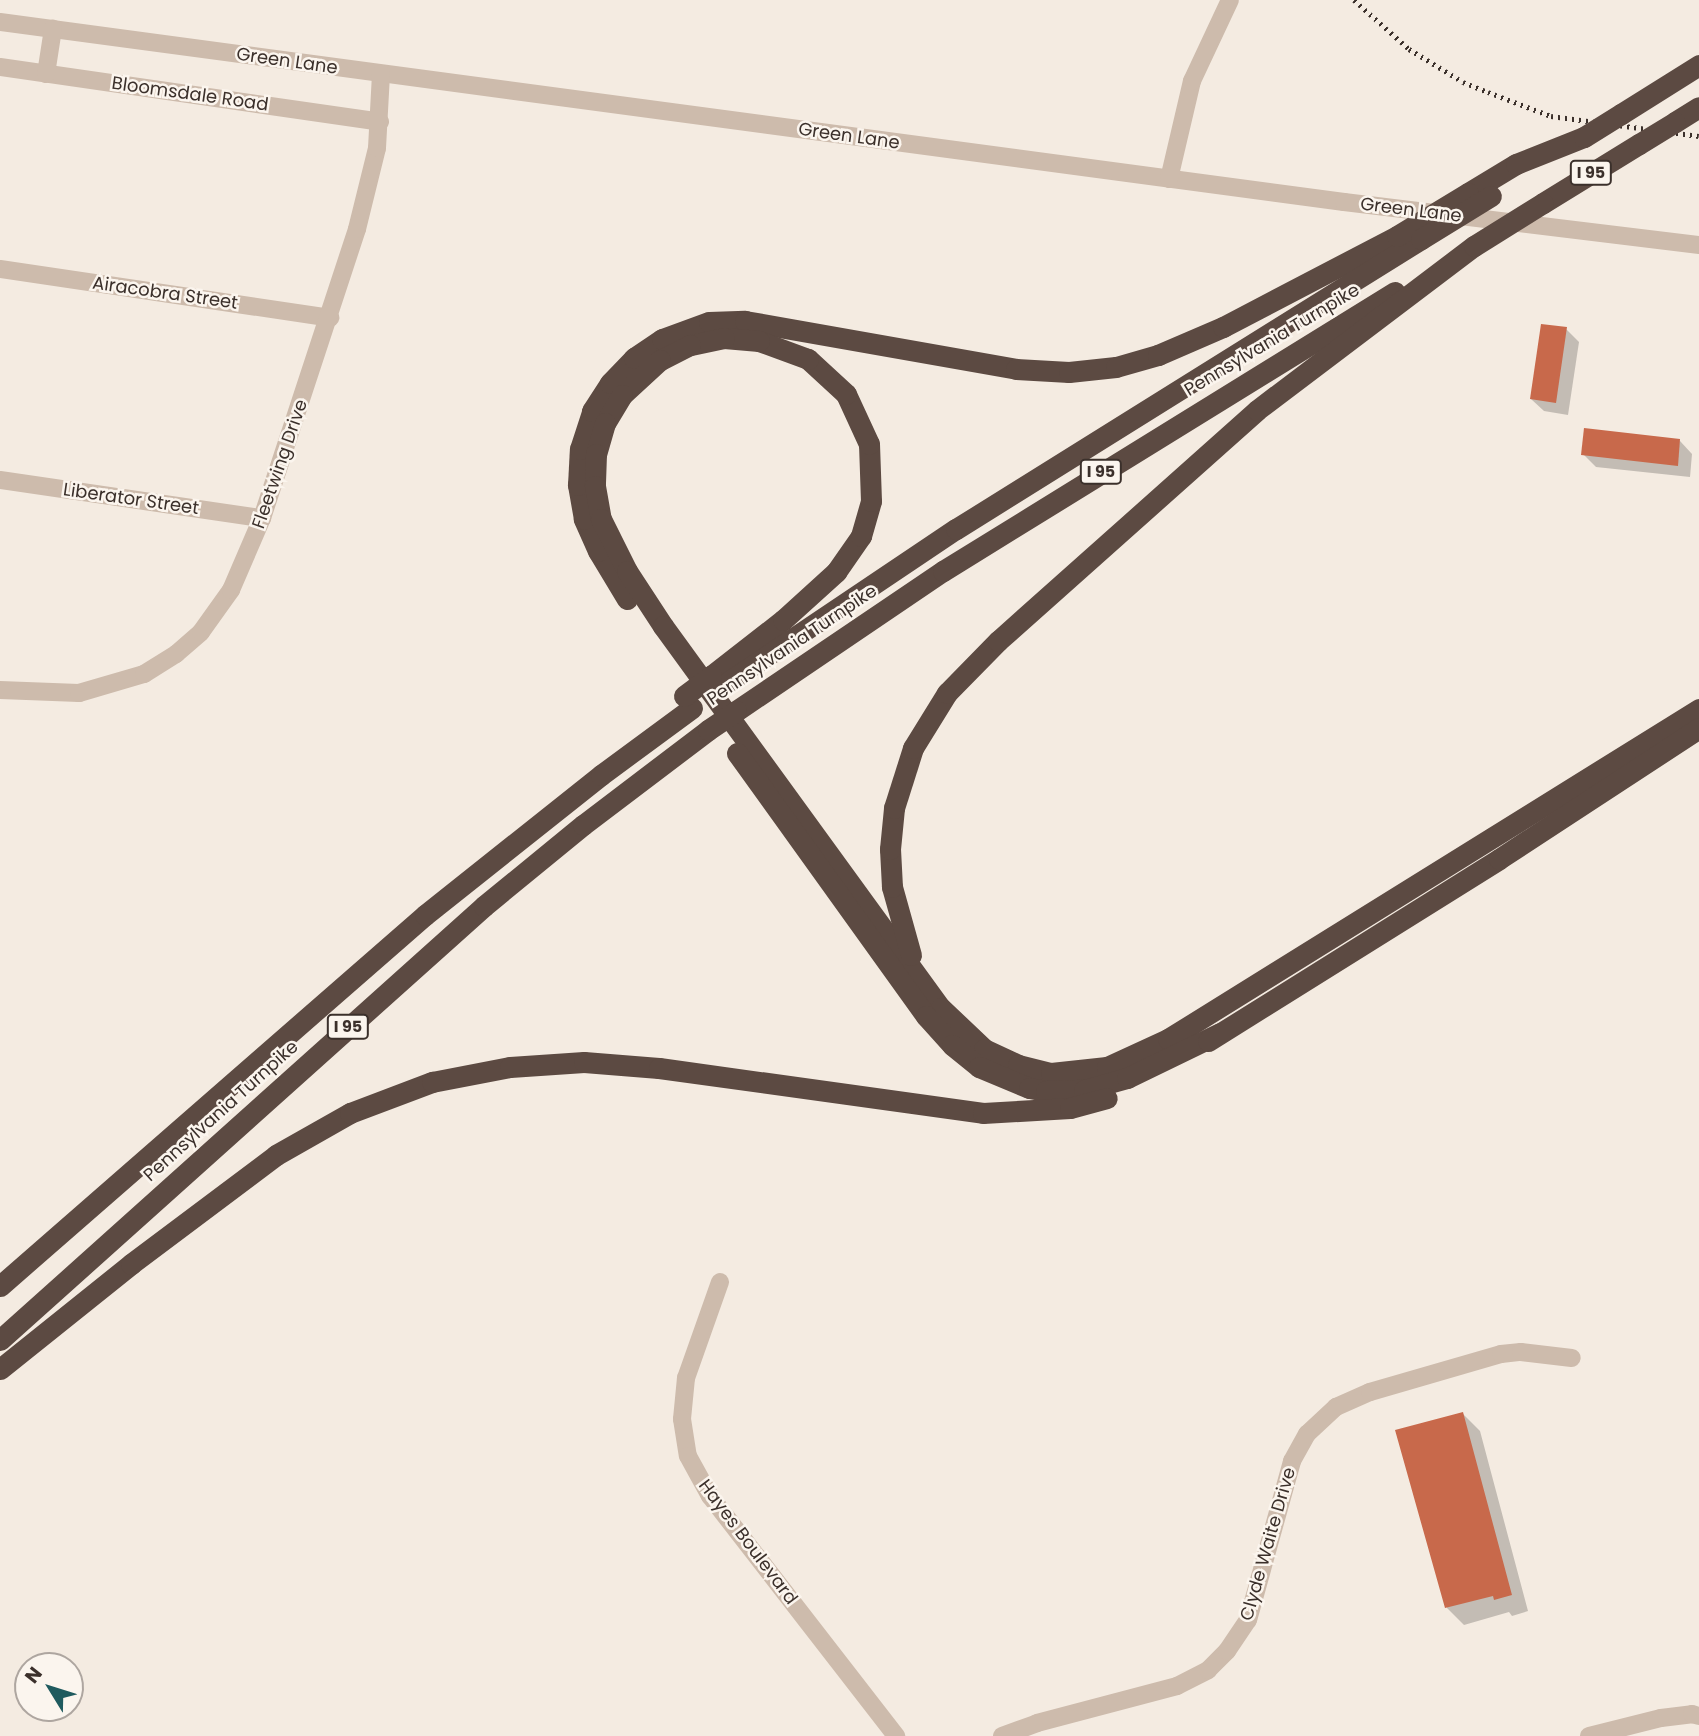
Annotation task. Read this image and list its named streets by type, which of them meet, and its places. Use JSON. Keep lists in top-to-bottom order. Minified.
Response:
{"streets":{"highway":["I 95","Pennsylvania Turnpike"],"street":["Green Lane","Bloomsdale Road","Airacobra Street","Fleetwing Drive","Liberator Street","Hayes Boulevard","Clyde Waite Drive"]},"crossings":[["Green Lane","Fleetwing Drive"],["Bloomsdale Road","Fleetwing Drive"],["Airacobra Street","Fleetwing Drive"],["Fleetwing Drive","Liberator Street"]],"north":"top left"}
